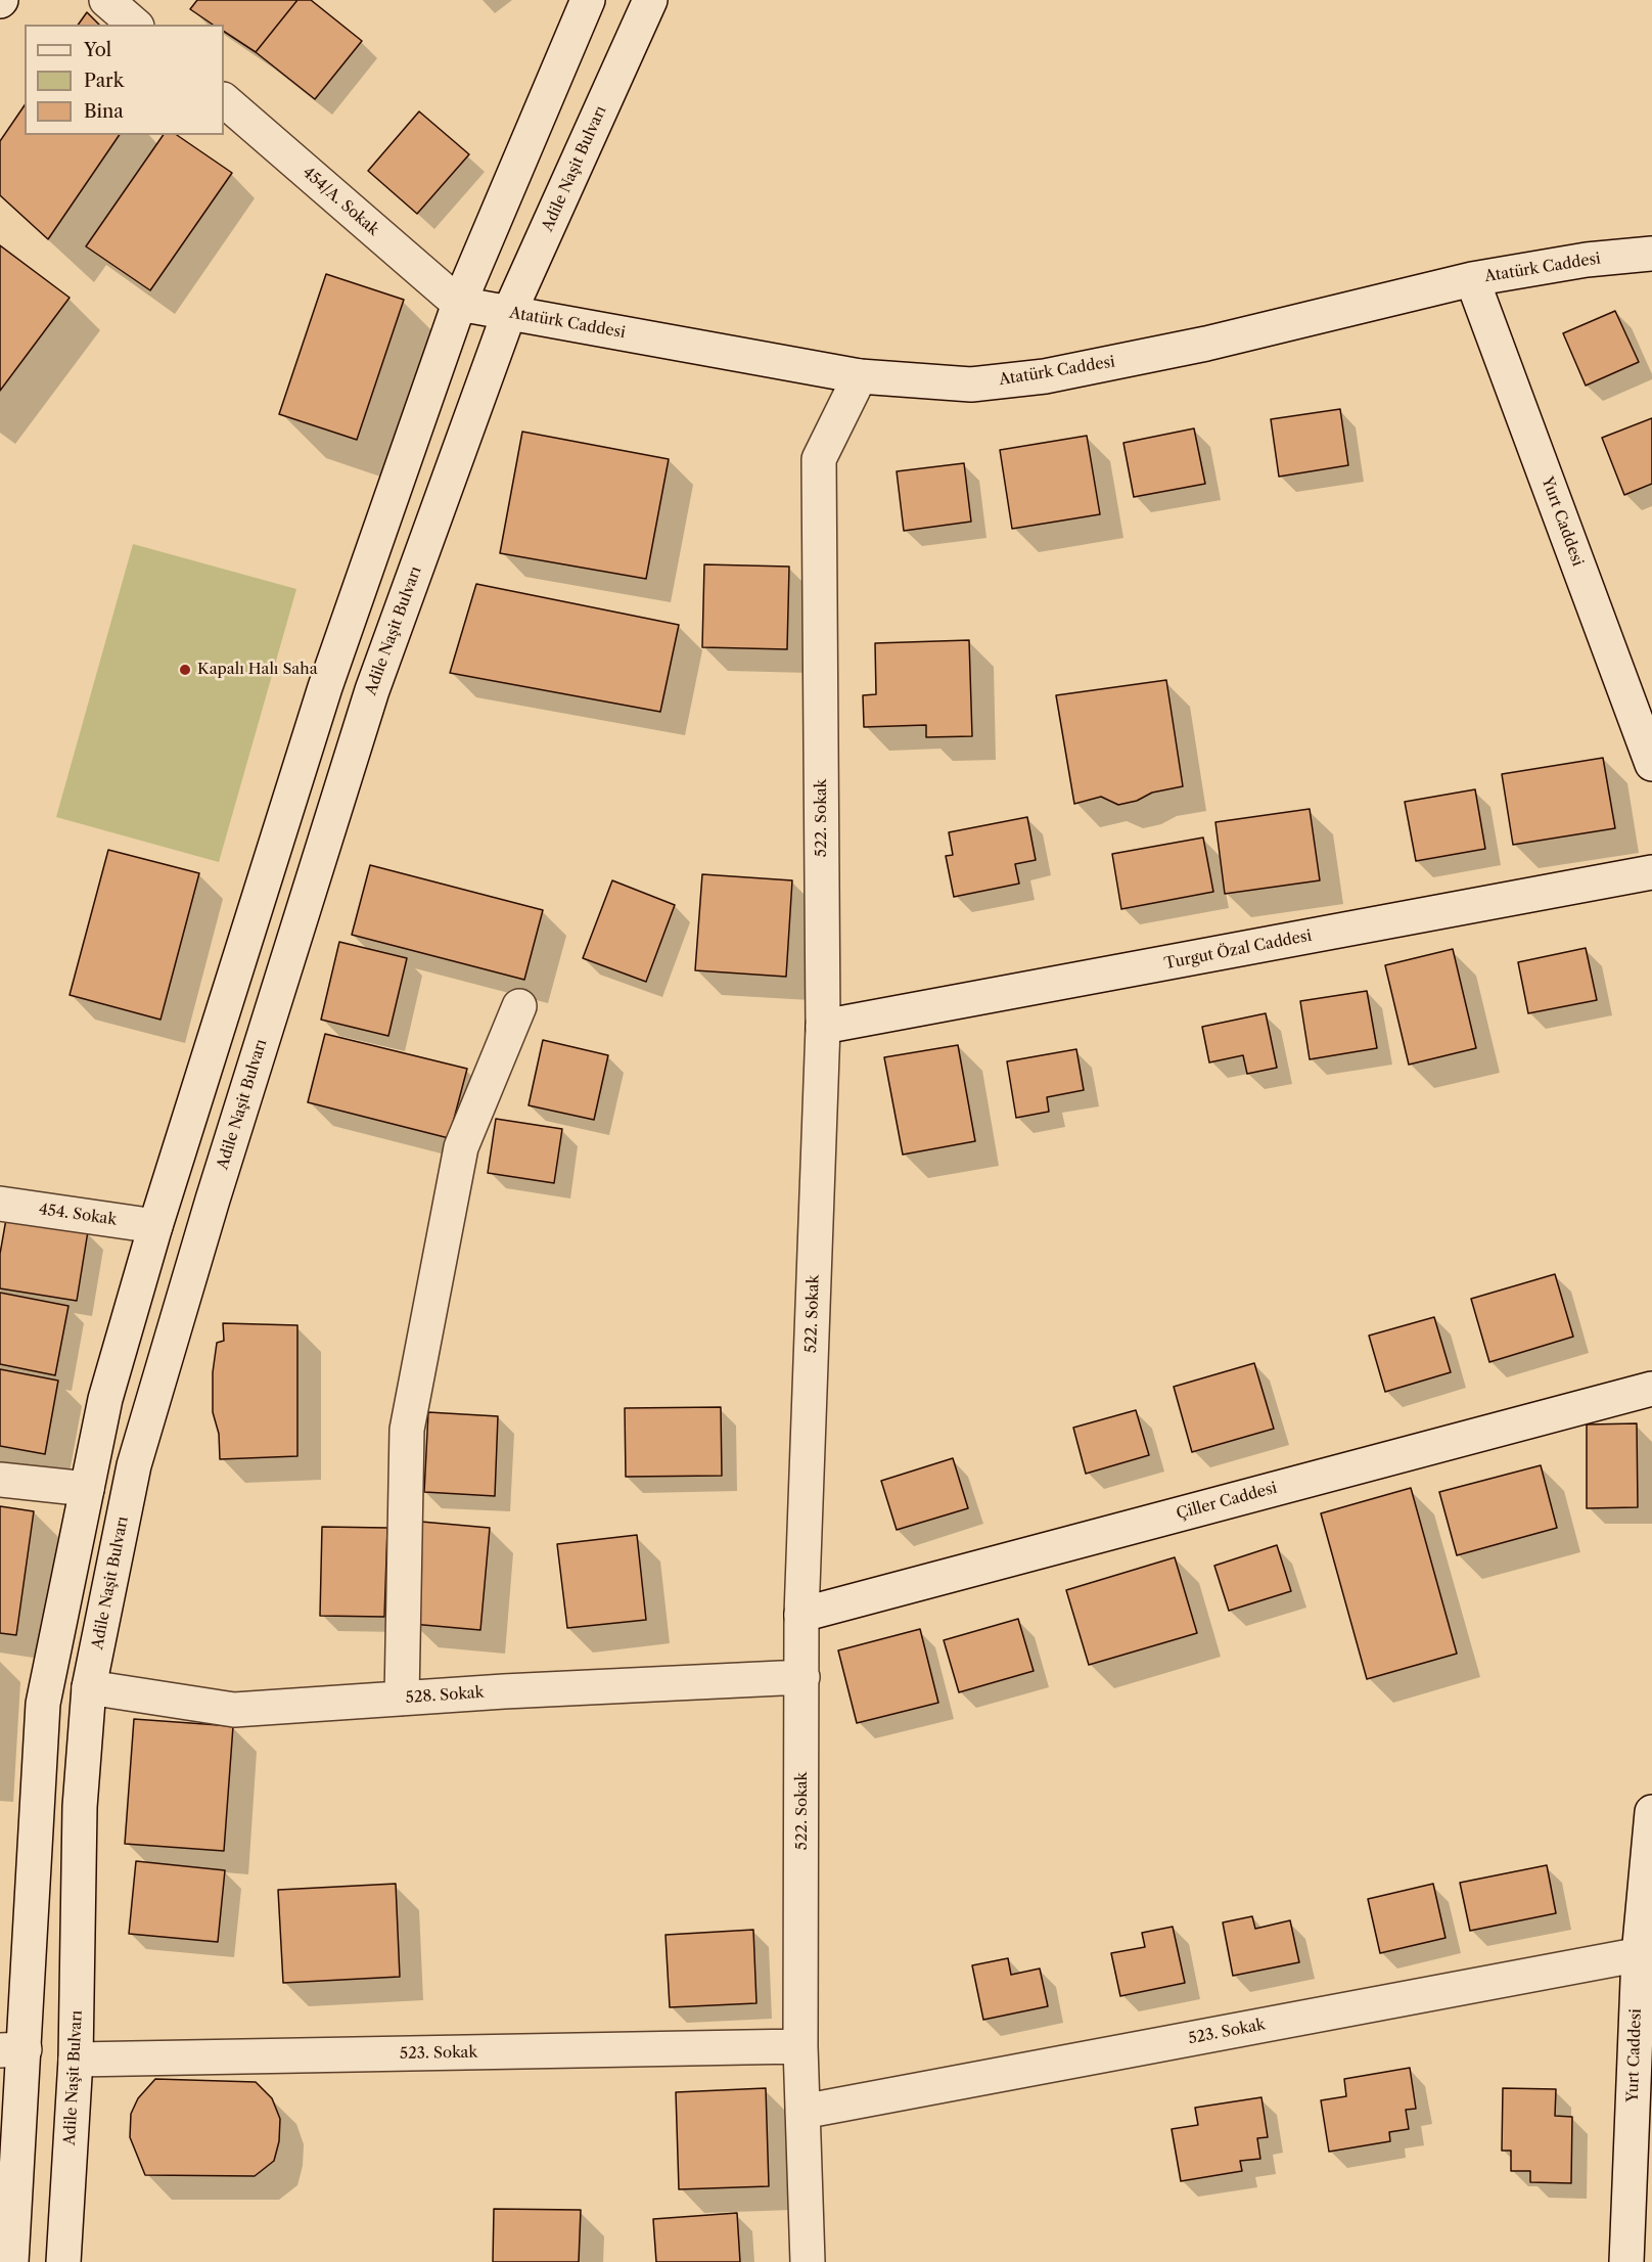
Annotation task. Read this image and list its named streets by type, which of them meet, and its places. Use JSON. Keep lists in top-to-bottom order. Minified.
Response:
{"streets":{"street":["Adile Naşit Bulvarı","454/A. Sokak","Atatürk Caddesi","Yurt Caddesi","522. Sokak","Turgut Özal Caddesi","454. Sokak","Çiller Caddesi","528. Sokak","523. Sokak"]},"crossings":[["Adile Naşit Bulvarı","Atatürk Caddesi"],["Adile Naşit Bulvarı","528. Sokak"],["Adile Naşit Bulvarı","523. Sokak"],["454/A. Sokak","Atatürk Caddesi"],["Atatürk Caddesi","Yurt Caddesi"],["Atatürk Caddesi","522. Sokak"],["Yurt Caddesi","523. Sokak"],["522. Sokak","Turgut Özal Caddesi"],["522. Sokak","Çiller Caddesi"],["522. Sokak","528. Sokak"],["522. Sokak","523. Sokak"]],"places":["Kapalı Halı Saha"],"legend":["Yol","Park","Bina"]}
